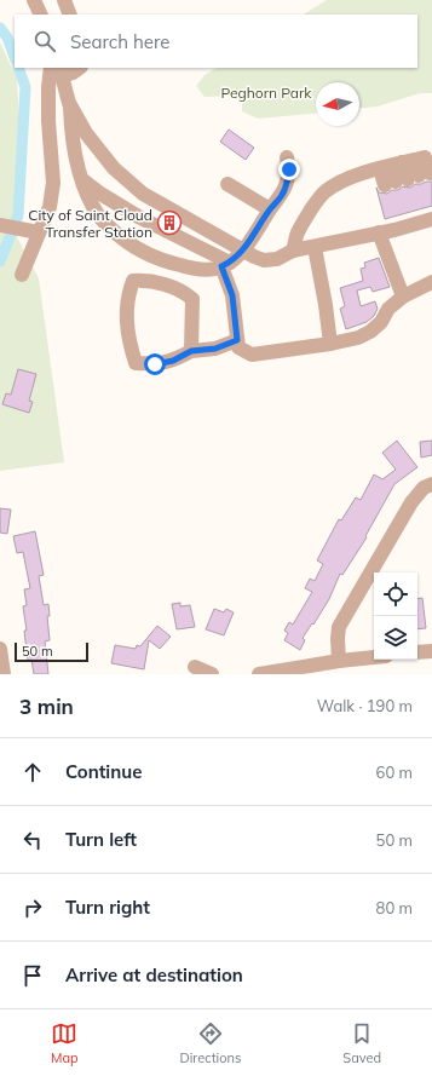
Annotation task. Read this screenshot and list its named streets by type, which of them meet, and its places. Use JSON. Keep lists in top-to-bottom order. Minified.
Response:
{"parks":["Peghorn Park"],"places":{"building":["City of Saint Cloud Transfer Station"]},"scale_bar":"50 m","north":"left","page":{"search":"Search here","scale":"50 m","heading":["3 min","Walk · 190 m"],"list":[["Continue","60 m"],["Turn left","50 m"],["Turn right","80 m"],"Arrive at destination"],"nav":["Map","Directions","Saved"]}}
